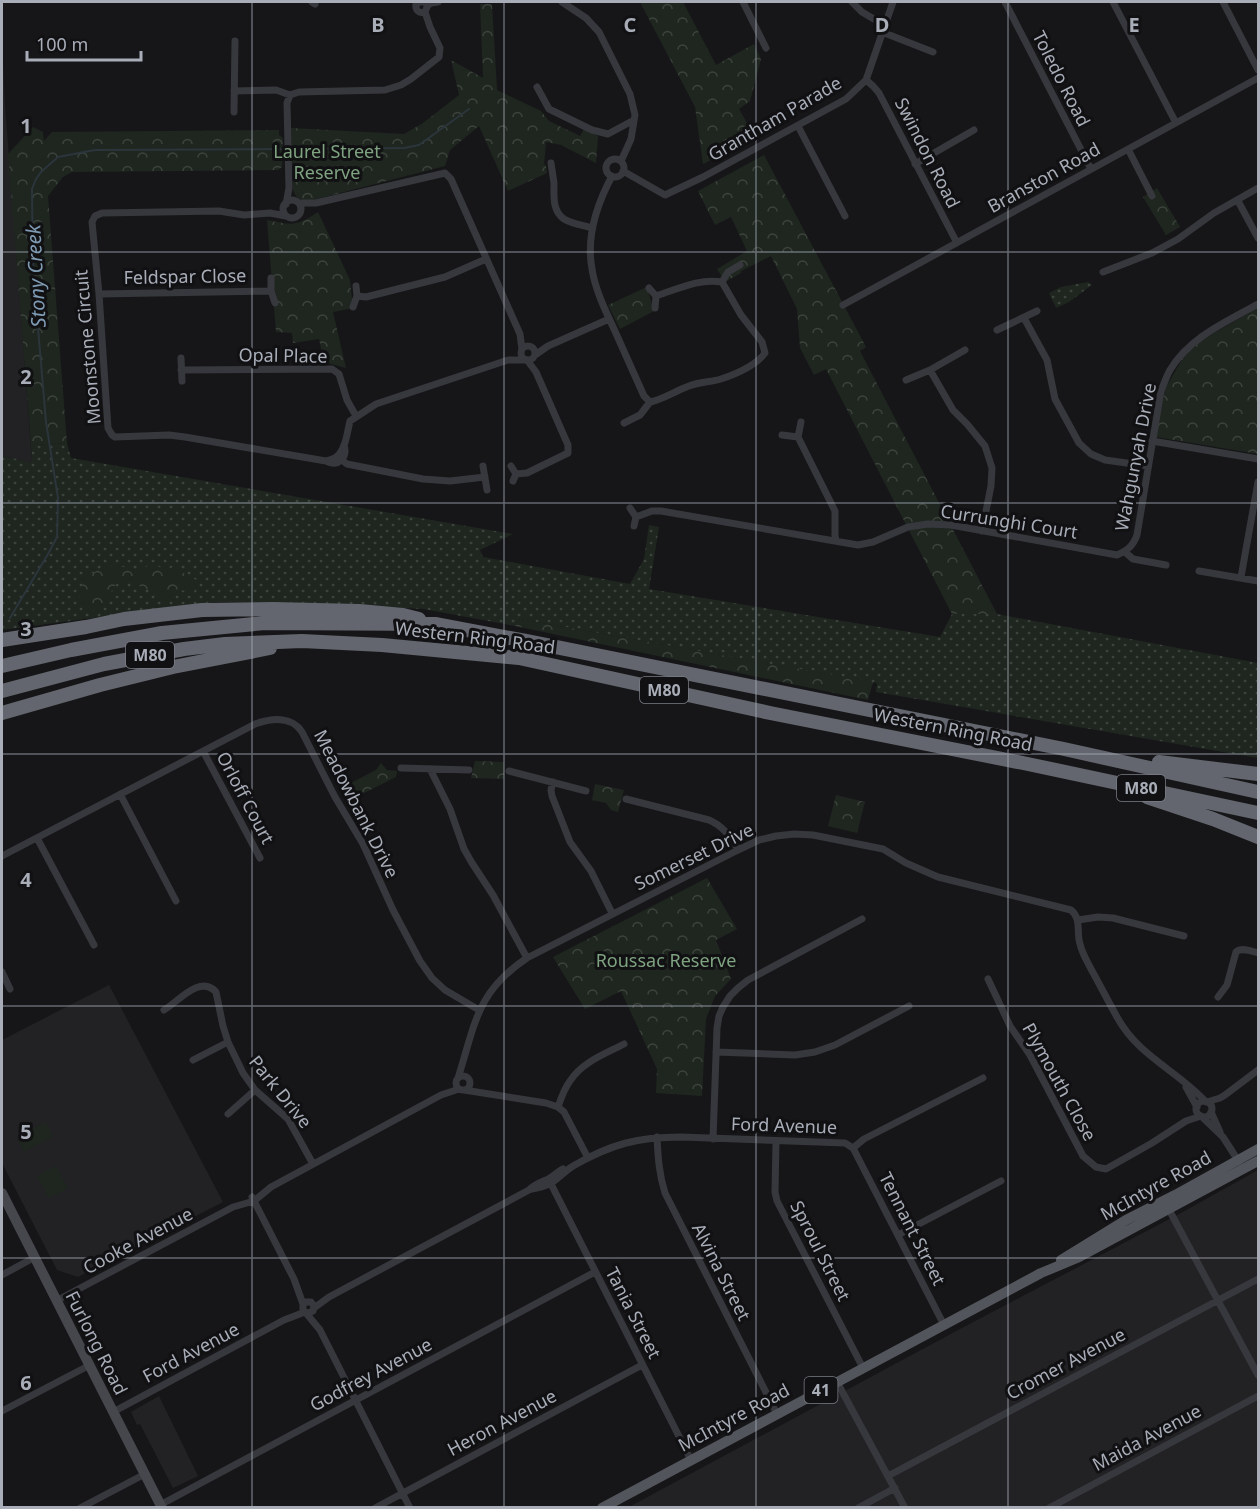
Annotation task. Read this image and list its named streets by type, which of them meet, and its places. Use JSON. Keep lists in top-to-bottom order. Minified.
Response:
{"streets":{"highway":["Western Ring Road","M80"],"main road":["McIntyre Road","41"],"street":["Toledo Road","Grantham Parade","Swindon Road","Branston Road","Feldspar Close","Moonstone Circuit","Opal Place","Wahgunyah Drive","Currunghi Court","Orloff Court","Meadowbank Drive","Somerset Drive","Plymouth Close","Park Drive","Ford Avenue","Tennant Street","Cooke Avenue","Sproul Street","Alvina Street","Tania Street","Furlong Road","Cromer Avenue","Godfrey Avenue","Heron Avenue","Maida Avenue"]},"crossings":[["Toledo Road","Branston Road"],["Grantham Parade","Swindon Road"],["Swindon Road","Branston Road"],["Feldspar Close","Moonstone Circuit"],["Wahgunyah Drive","Currunghi Court"],["Orloff Court","Meadowbank Drive"],["Meadowbank Drive","Somerset Drive"],["Somerset Drive","Cooke Avenue"],["Park Drive","Cooke Avenue"],["Ford Avenue","Tennant Street"],["Ford Avenue","Sproul Street"],["Ford Avenue","Alvina Street"],["Ford Avenue","Tania Street"],["Ford Avenue","Furlong Road"],["McIntyre Road","Tennant Street"],["McIntyre Road","Sproul Street"],["McIntyre Road","Alvina Street"],["McIntyre Road","Tania Street"],["Cooke Avenue","Furlong Road"],["Tania Street","Godfrey Avenue"],["Tania Street","Heron Avenue"],["Furlong Road","Godfrey Avenue"]],"water":["Stony Creek"],"parks":["Laurel Street Reserve","Roussac Reserve"],"scale_bar":"100 m","grid":{"columns":["B","C","D","E"],"rows":["1","2","3","4","5","6"]}}
